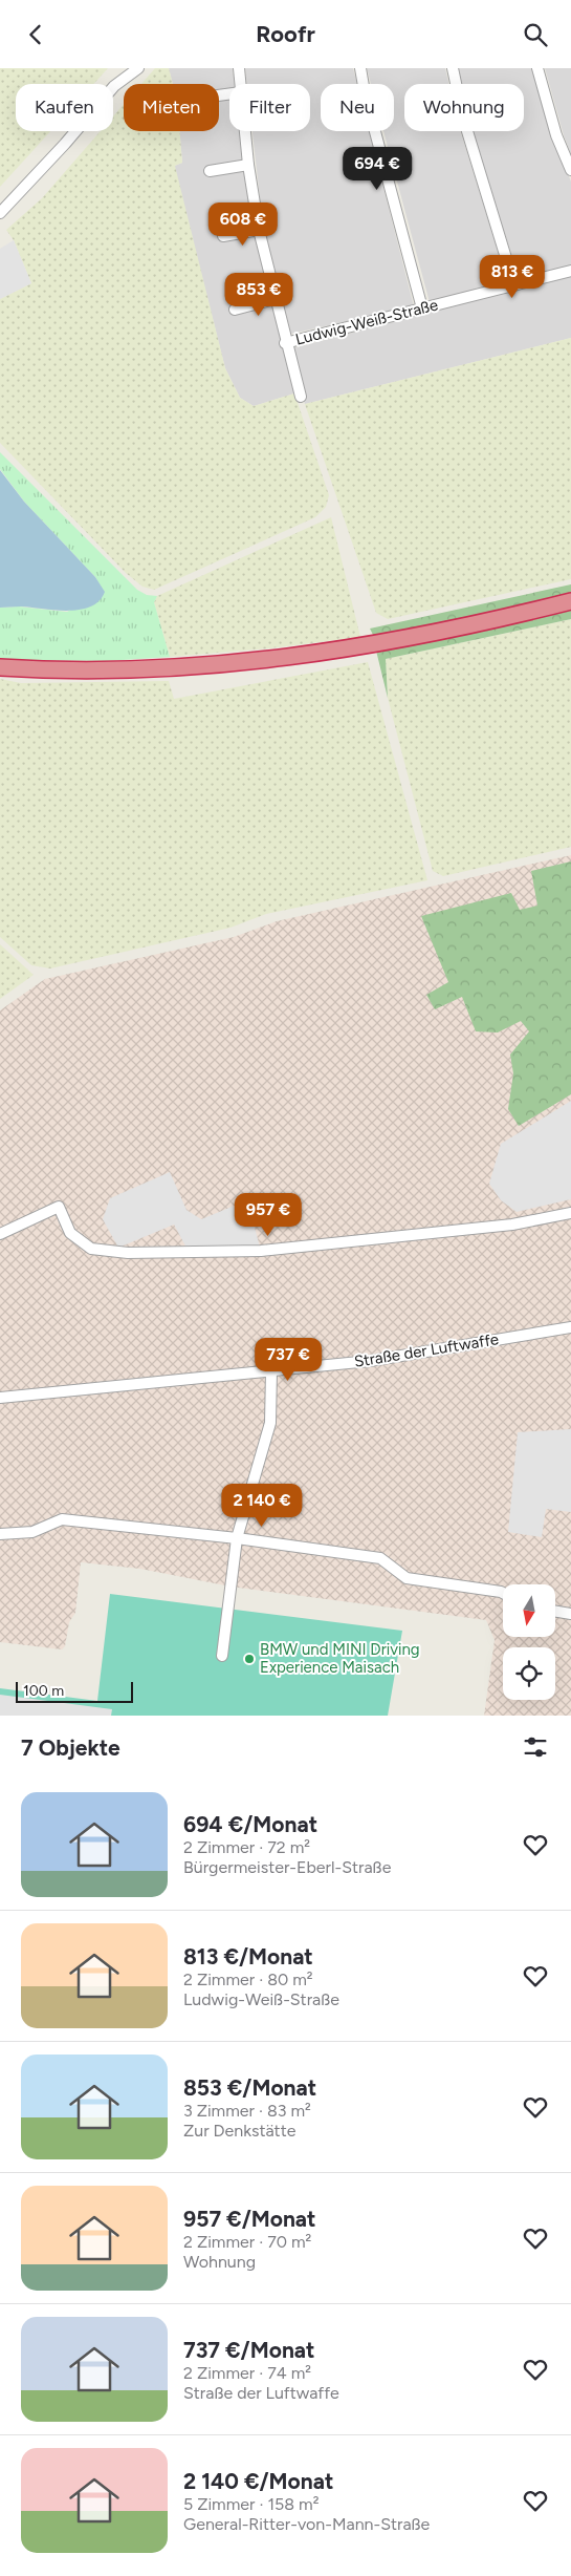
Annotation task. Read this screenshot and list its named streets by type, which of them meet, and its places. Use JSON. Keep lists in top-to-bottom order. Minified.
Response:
{"streets":{"street":["Ludwig-Weiß-Straße","Straße der Luftwaffe"]},"places":["BMW und MINI Driving Experience Maisach"],"scale_bar":"100 m","north":"bottom","page":{"header":"Roofr","chip":["Kaufen","Mieten","Filter","Neu","Wohnung"],"price":["694 €","608 €","813 €","853 €","957 €","737 €","2 140 €"],"scale":"100 m","heading":"7 Objekte","list":[{"name":"694 €/Monat","note":"2 Zimmer · 72 m² · Bürgermeister-Eberl-Straße"},{"name":"813 €/Monat","note":"2 Zimmer · 80 m² · Ludwig-Weiß-Straße"},{"name":"853 €/Monat","note":"3 Zimmer · 83 m² · Zur Denkstätte"},{"name":"957 €/Monat","note":"2 Zimmer · 70 m² · Wohnung"},{"name":"737 €/Monat","note":"2 Zimmer · 74 m² · Straße der Luftwaffe"},{"name":"2 140 €/Monat","note":"5 Zimmer · 158 m² · General-Ritter-von-Mann-Straße"}]}}
